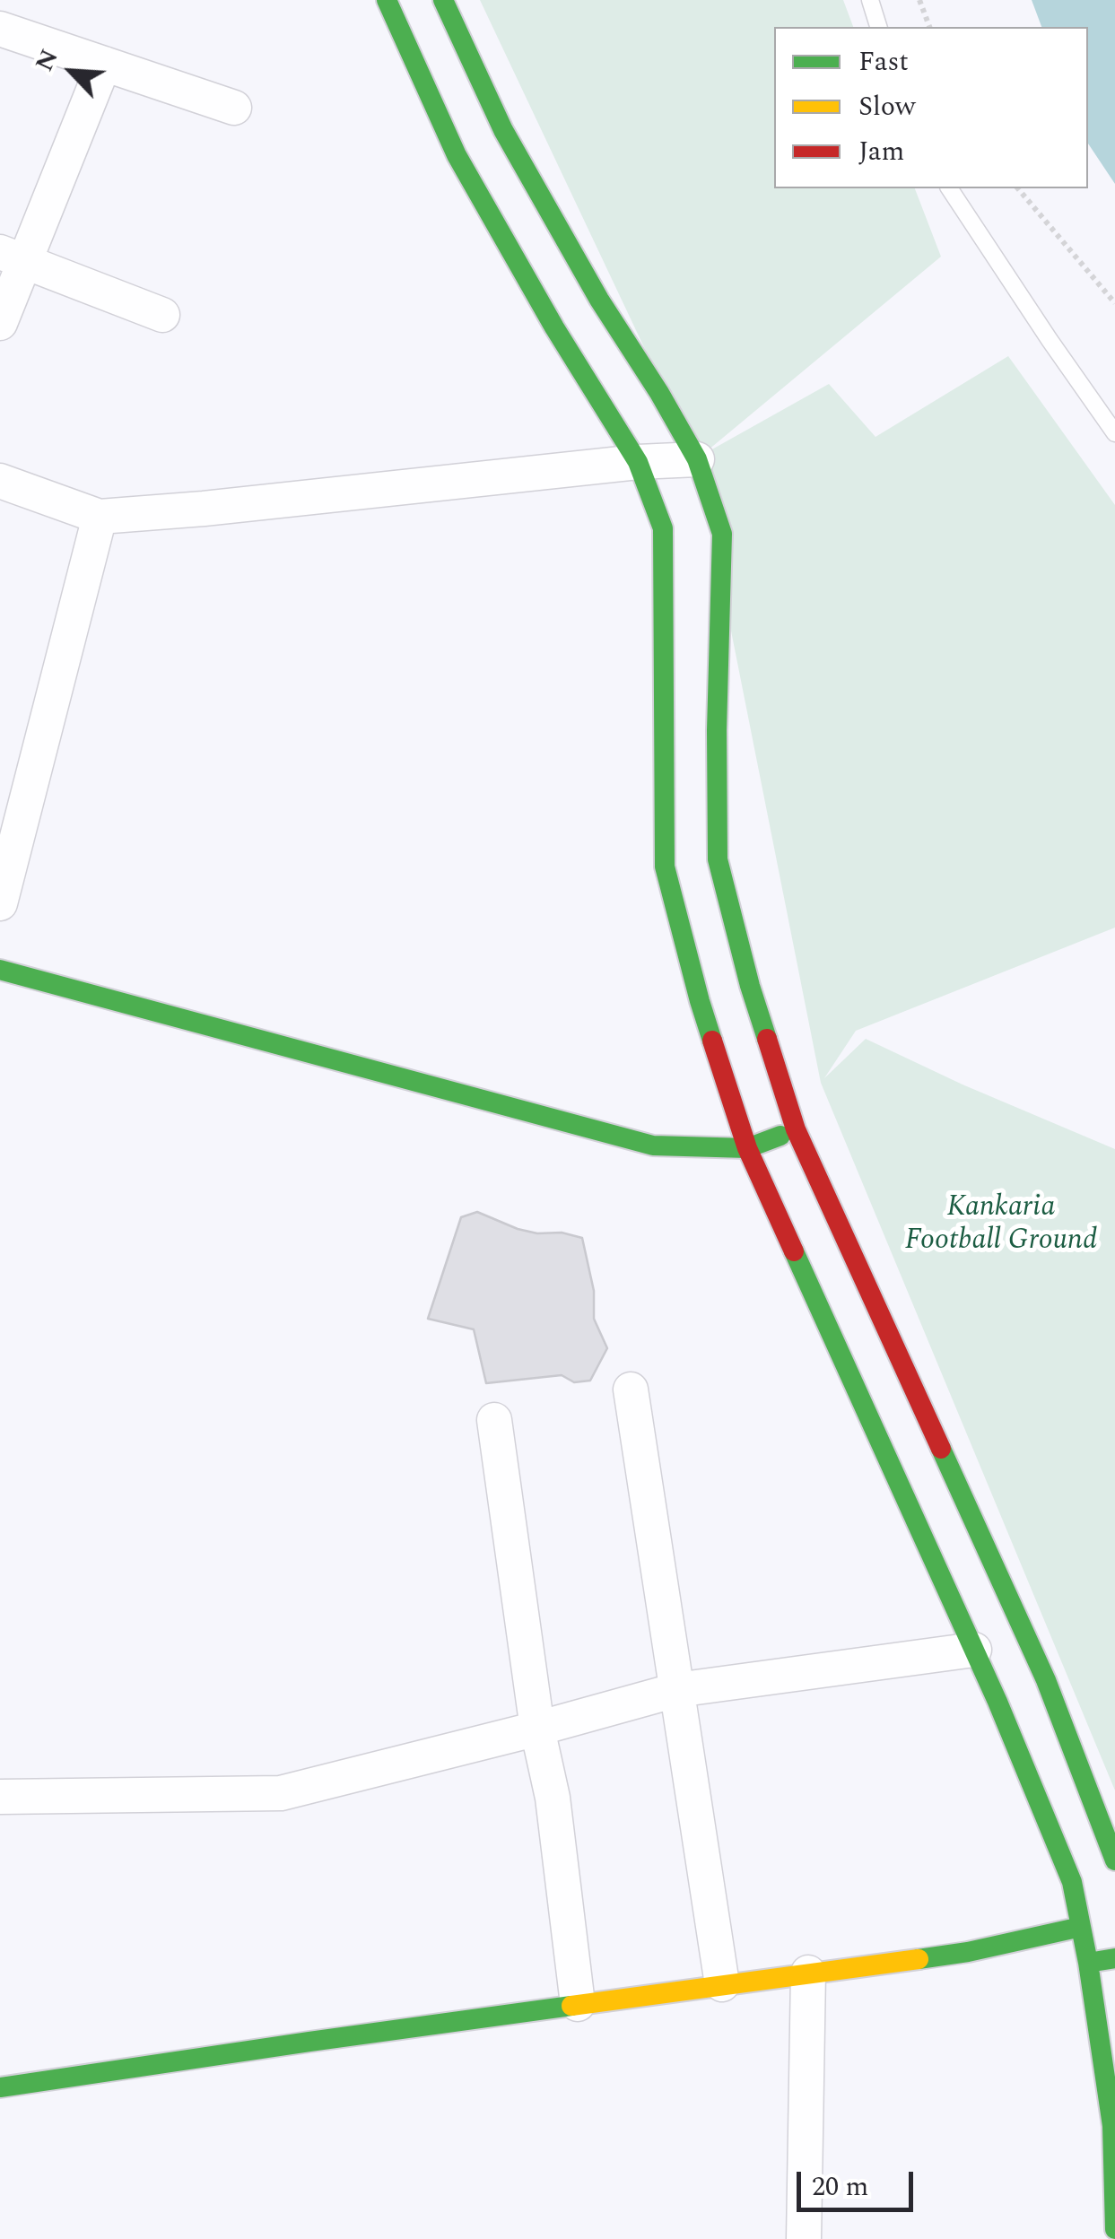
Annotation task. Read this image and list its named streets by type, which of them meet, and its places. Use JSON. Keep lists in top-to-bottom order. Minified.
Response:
{"parks":["Kankaria Football Ground"],"legend":["Fast","Slow","Jam"],"scale_bar":"20 m","north":"top left"}
